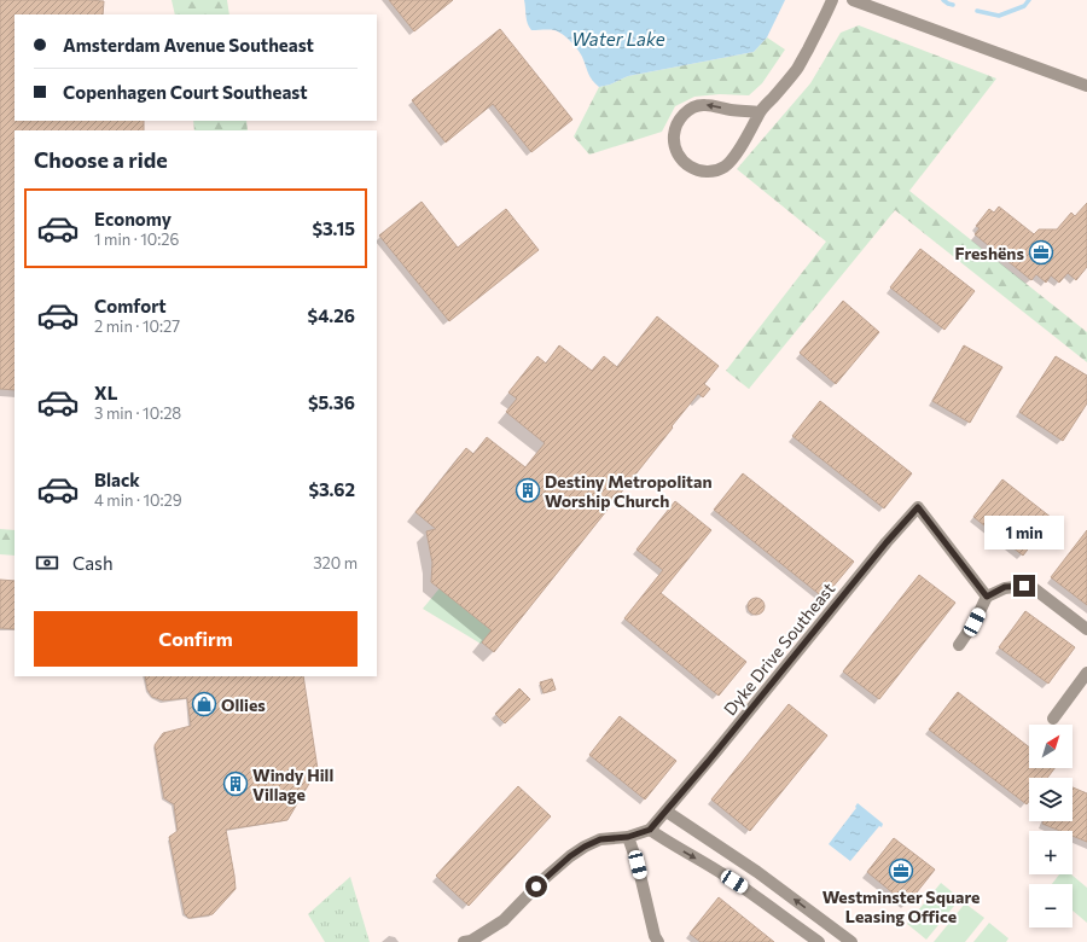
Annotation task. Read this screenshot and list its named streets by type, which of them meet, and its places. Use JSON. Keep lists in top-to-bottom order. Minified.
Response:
{"streets":{"street":["Dyke Drive Southeast"]},"water":["Water Lake"],"places":{"office":["Freshëns","Westminster Square Leasing Office"],"building":["Destiny Metropolitan Worship Church","Windy Hill Village"],"shop":["Ollies"]},"north":"top right","page":{"banner":["Amsterdam Avenue Southeast","Copenhagen Court Southeast"],"heading":"Choose a ride","list":[{"name":"Economy","note":"1 min · 10:26","value":"$3.15"},{"name":"Comfort","note":"2 min · 10:27","value":"$4.26"},{"name":"XL","note":"3 min · 10:28","value":"$5.36"},{"name":"Black","note":"4 min · 10:29","value":"$3.62"}],"bubble":"1 min","pay":["Cash","320 m"],"buttons":"Confirm","map_buttons":["+","−"]}}
